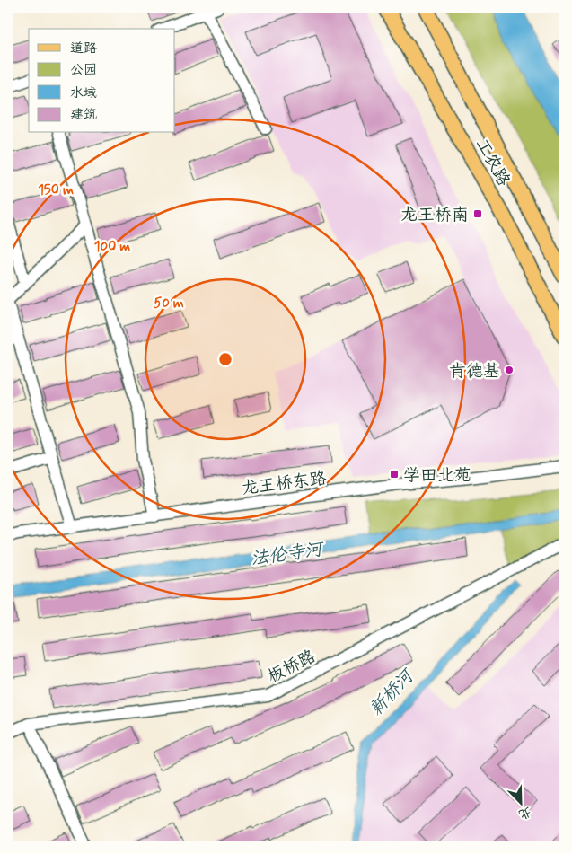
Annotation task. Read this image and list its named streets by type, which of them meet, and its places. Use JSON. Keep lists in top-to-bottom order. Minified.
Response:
{"streets":{"main road":["工农路"],"street":["龙王桥东路","板桥路"]},"water":["法伦寺河","新桥河"],"places":{"transit":["龙王桥南","学田北苑"],"other":["肯德基"]},"legend":["道路","公园","水域","建筑"],"north":"bottom right","rings":["150 m","100 m","50 m"]}
